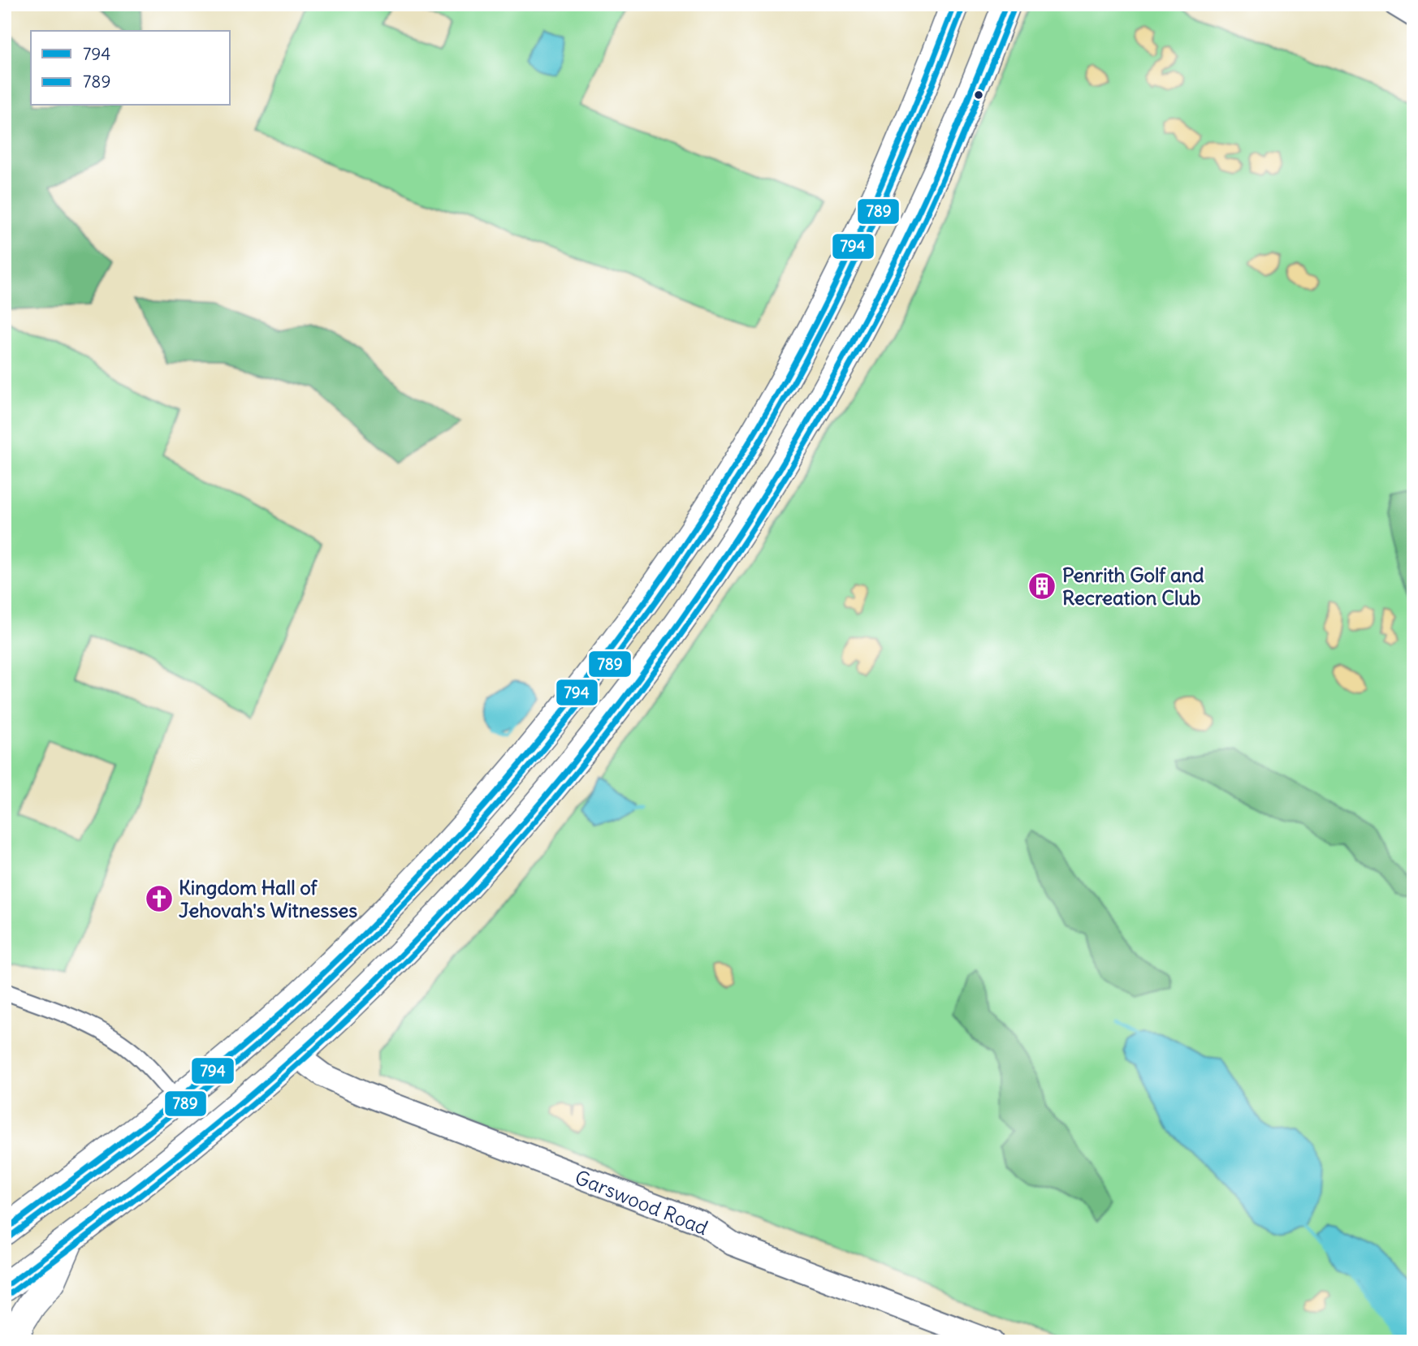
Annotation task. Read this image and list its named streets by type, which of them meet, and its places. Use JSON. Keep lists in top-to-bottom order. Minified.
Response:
{"streets":{"street":["Garswood Road"]},"places":{"building":["Penrith Golf and Recreation Club"],"church":["Kingdom Hall of Jehovah's Witnesses"]},"lines":["transit line 794","transit line 789"],"legend":["794","789"]}
